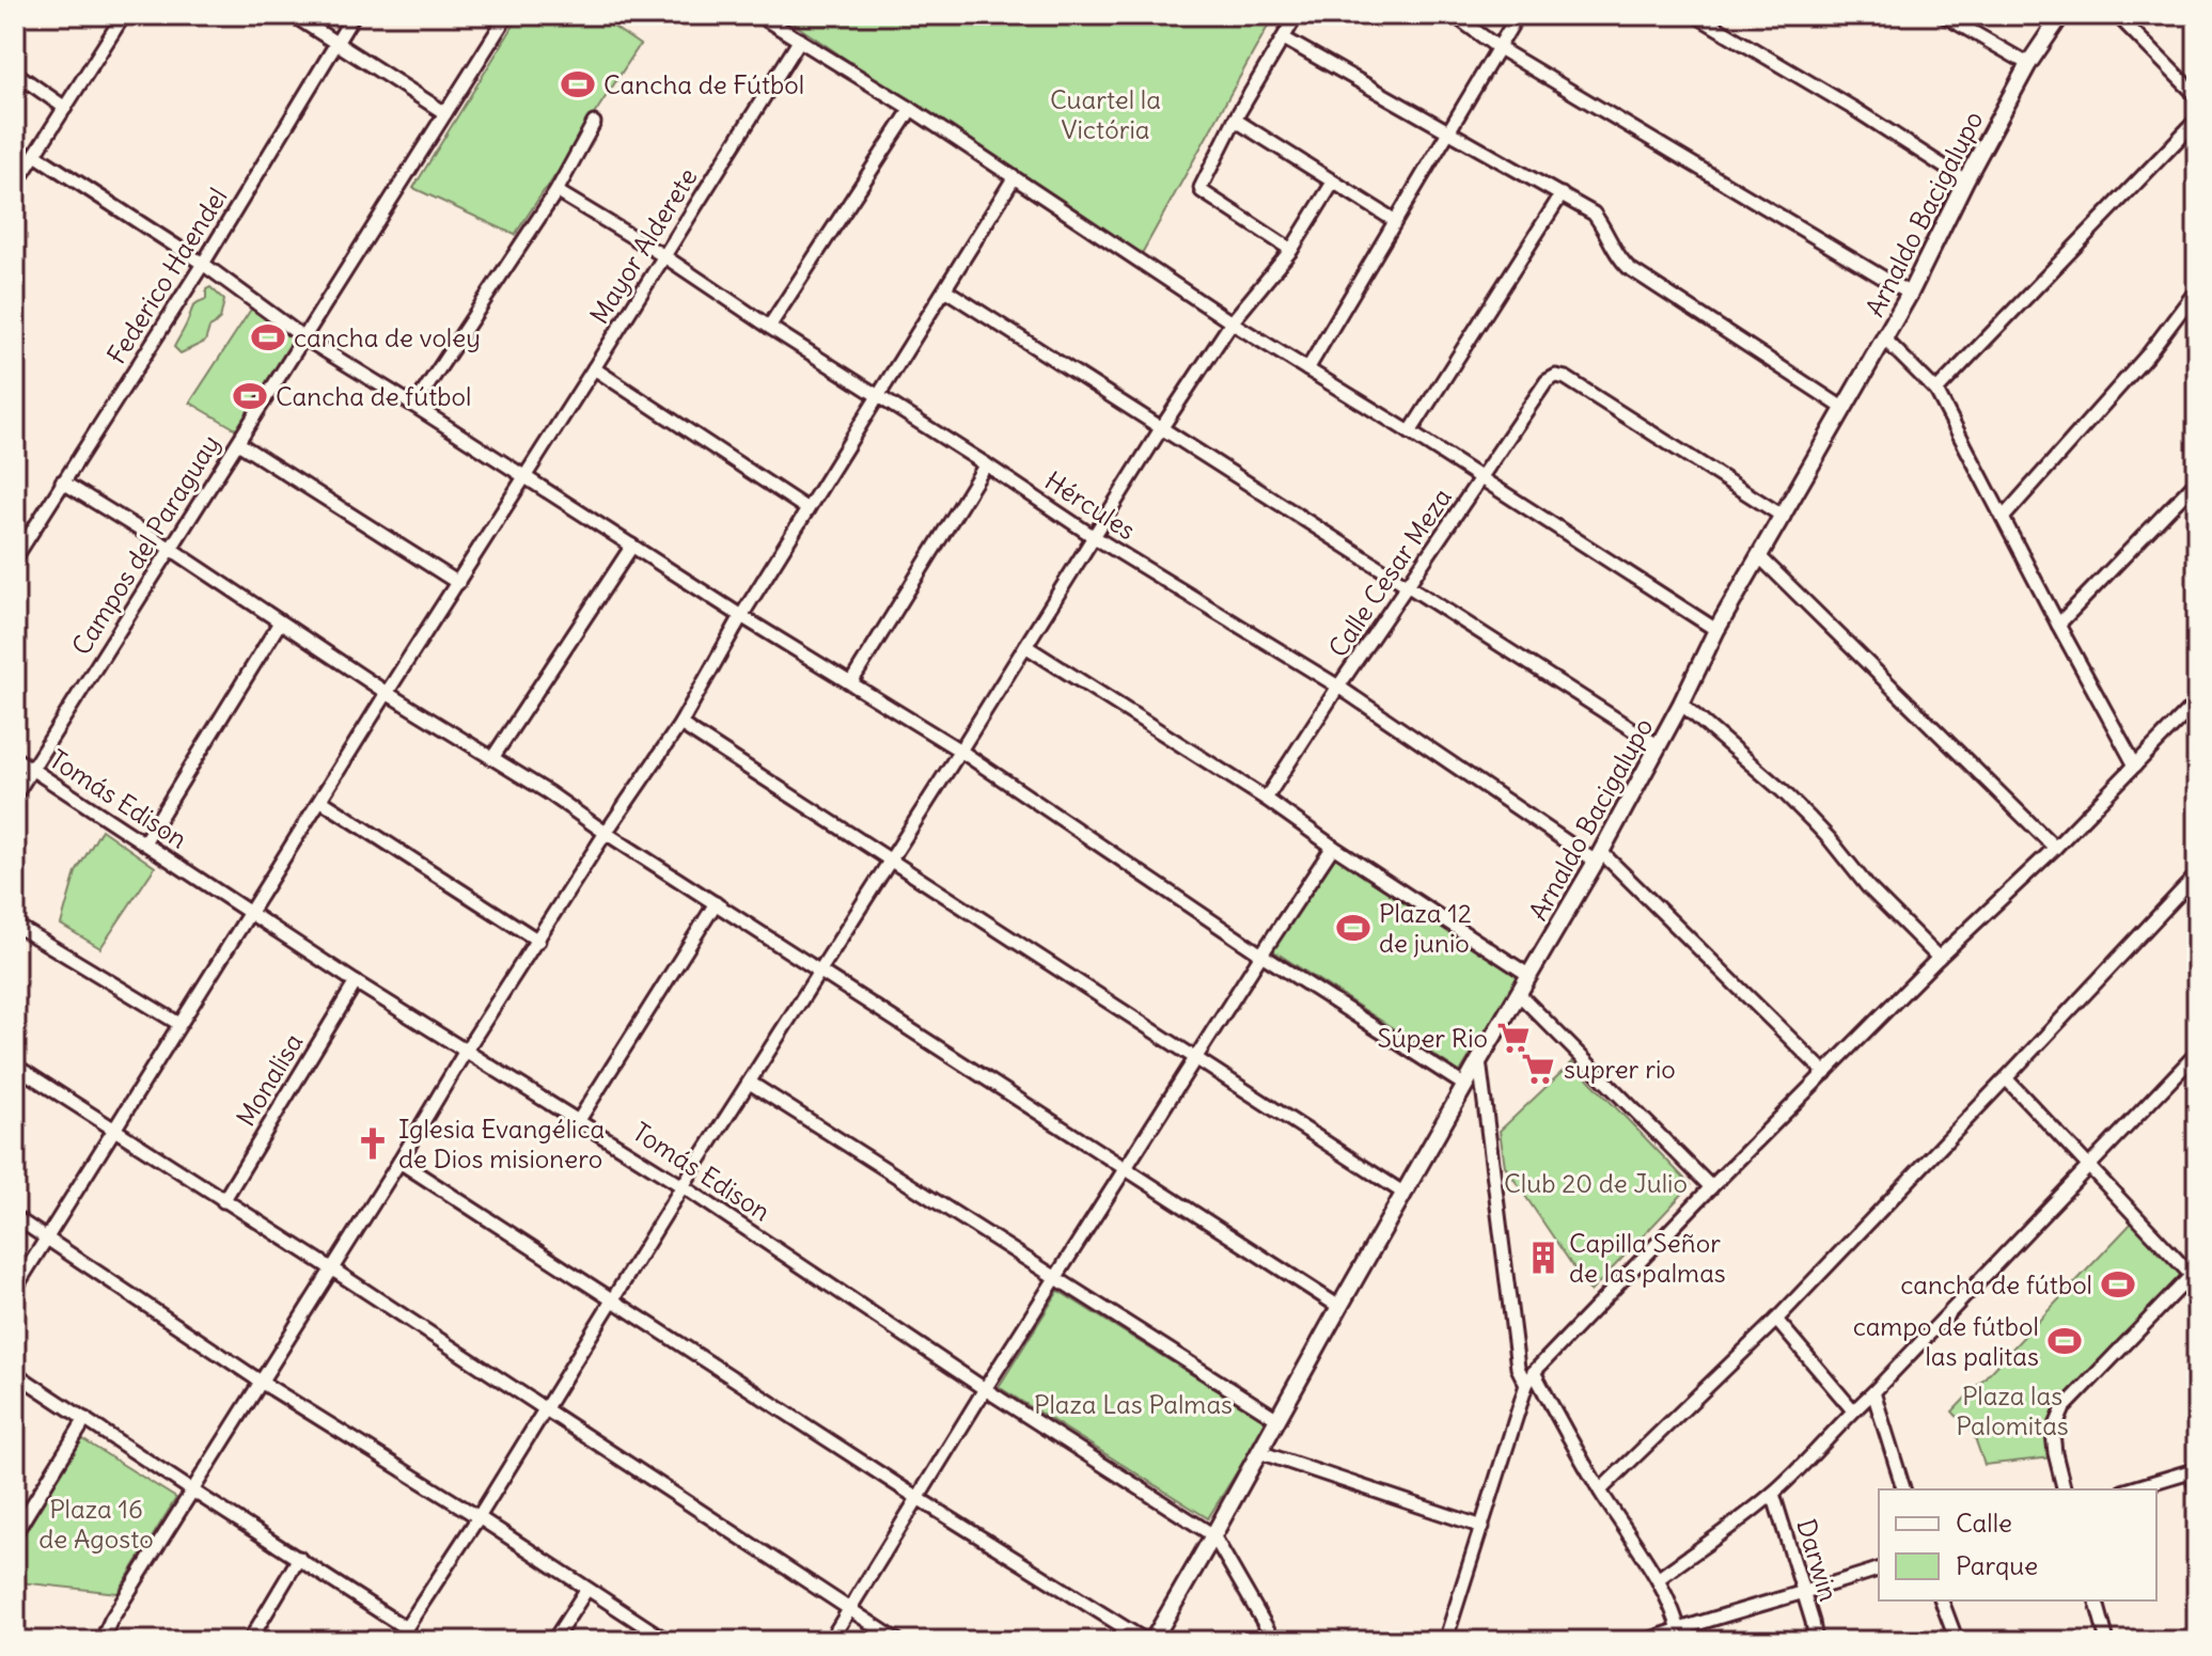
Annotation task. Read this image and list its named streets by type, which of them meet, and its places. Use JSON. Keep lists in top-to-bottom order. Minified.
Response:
{"streets":{"street":["Arnaldo Bacigalupo","Mayor Alderete","Federico Haendel","Hércules","Campos del Paraguay","Calle Cesar Meza","Tomás Edison","Monalisa","Darwin"]},"crossings":[["Arnaldo Bacigalupo","Hércules"],["Arnaldo Bacigalupo","Calle Cesar Meza"],["Arnaldo Bacigalupo","Tomás Edison"],["Mayor Alderete","Hércules"],["Mayor Alderete","Tomás Edison"],["Hércules","Calle Cesar Meza"],["Campos del Paraguay","Tomás Edison"],["Tomás Edison","Monalisa"]],"parks":["Cuartel la Victória","Club 20 de Julio","Plaza las Palomitas","Plaza Las Palmas","Plaza 16 de Agosto"],"places":{"sports":["Cancha de Fútbol","cancha de voley","Cancha de fútbol","Plaza 12 de junio","cancha de fútbol","campo de fútbol las palitas"],"supermarket":["Súper Rio","suprer rio"],"church":["Iglesia Evangélica de Dios misionero"],"building":["Capilla Señor de las palmas"]},"legend":["Calle","Parque"]}
